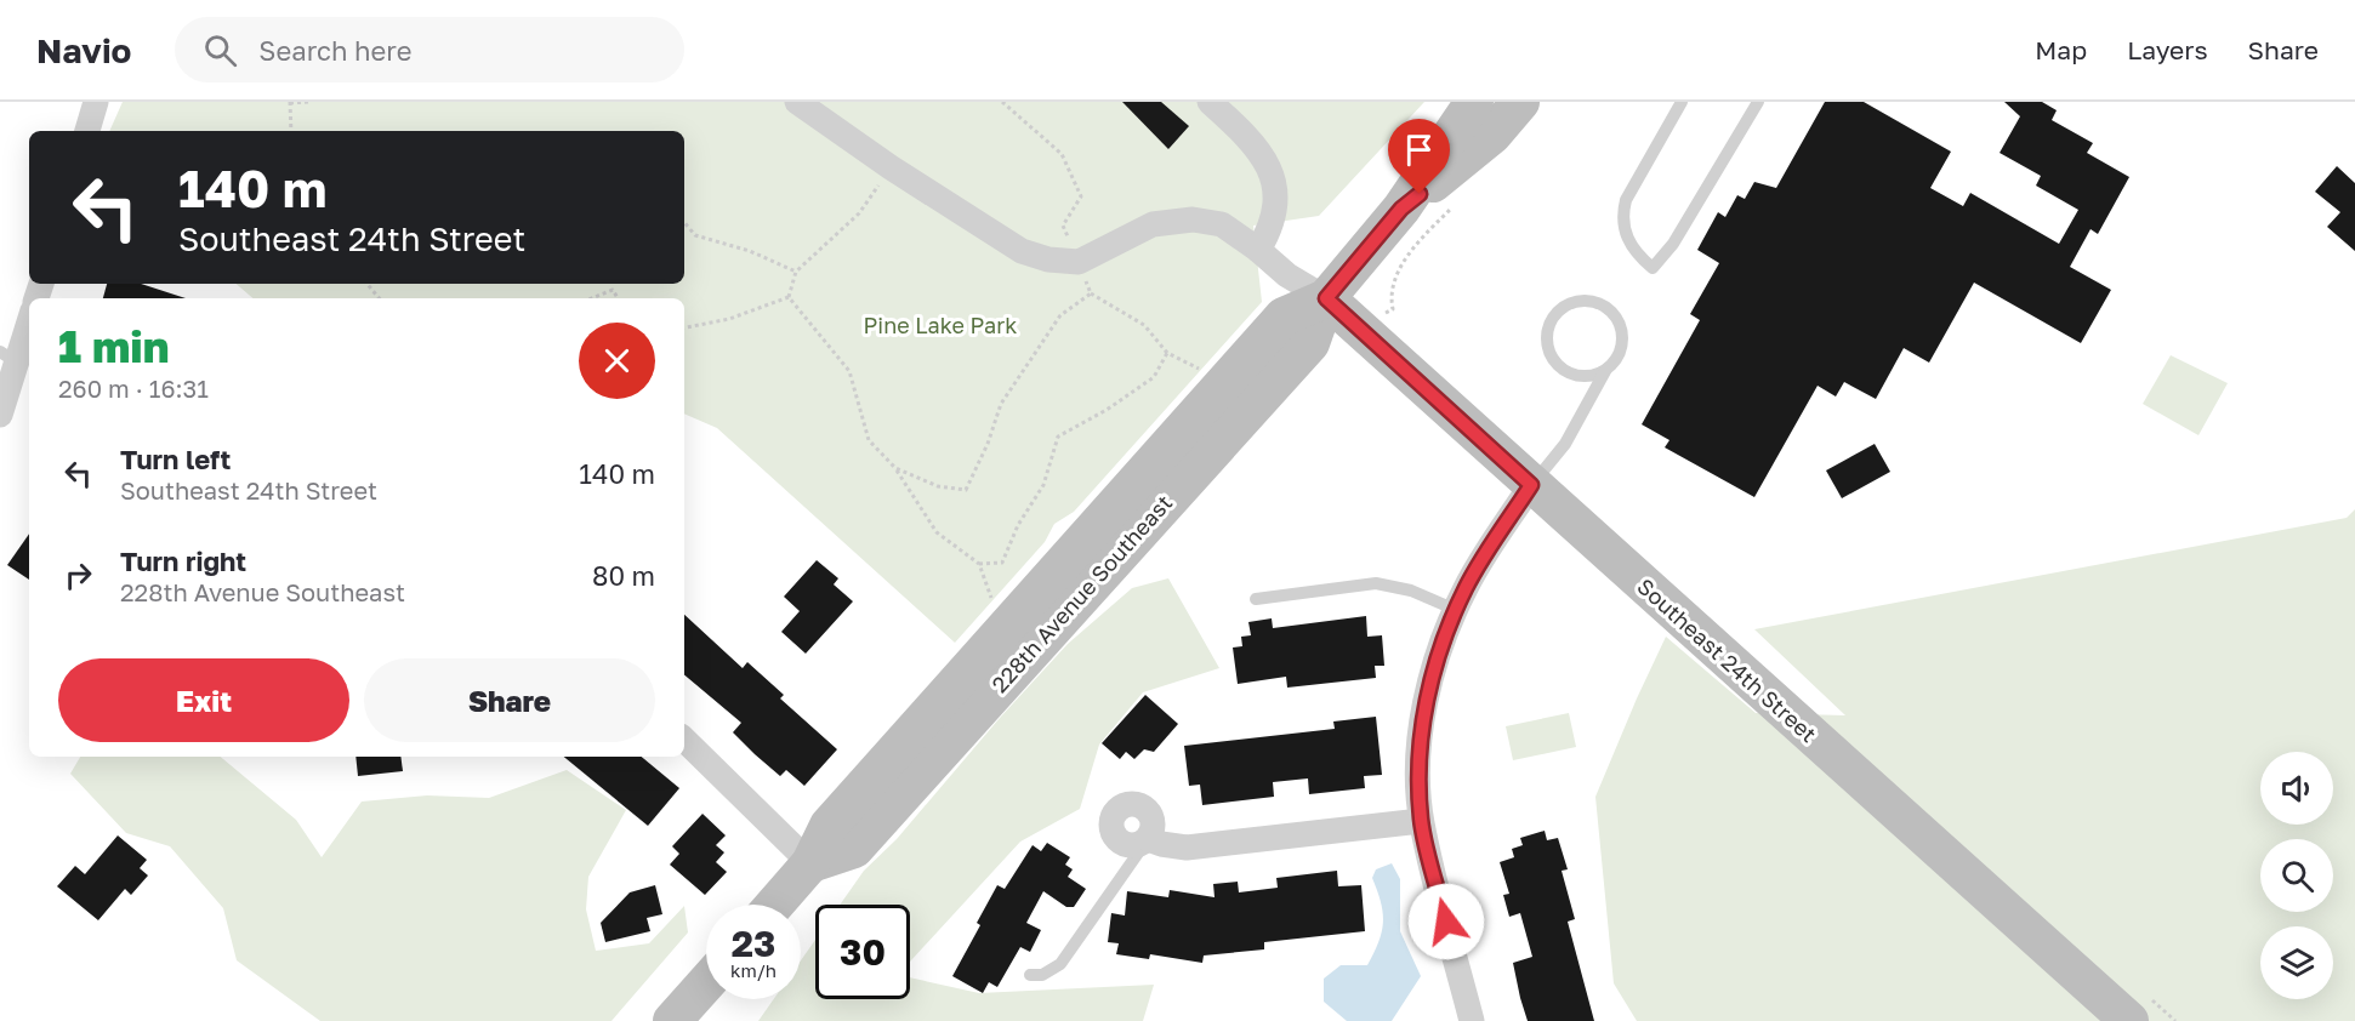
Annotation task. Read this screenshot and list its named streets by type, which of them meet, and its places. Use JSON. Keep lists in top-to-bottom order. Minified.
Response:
{"streets":{"main road":["228th Avenue Southeast","Southeast 24th Street"]},"crossings":[["228th Avenue Southeast","Southeast 24th Street"]],"parks":["Pine Lake Park"],"page":{"header":"Navio","search":"Search here","nav":["Map","Layers","Share"],"turn":["140 m","Southeast 24th Street"],"heading":["1 min","260 m · 16:31"],"list":[{"name":"Turn left","note":"Southeast 24th Street","value":"140 m"},{"name":"Turn right","note":"228th Avenue Southeast","value":"80 m"}],"buttons":["Exit","Share"],"speed":"23 km/h","limit":"30"}}
